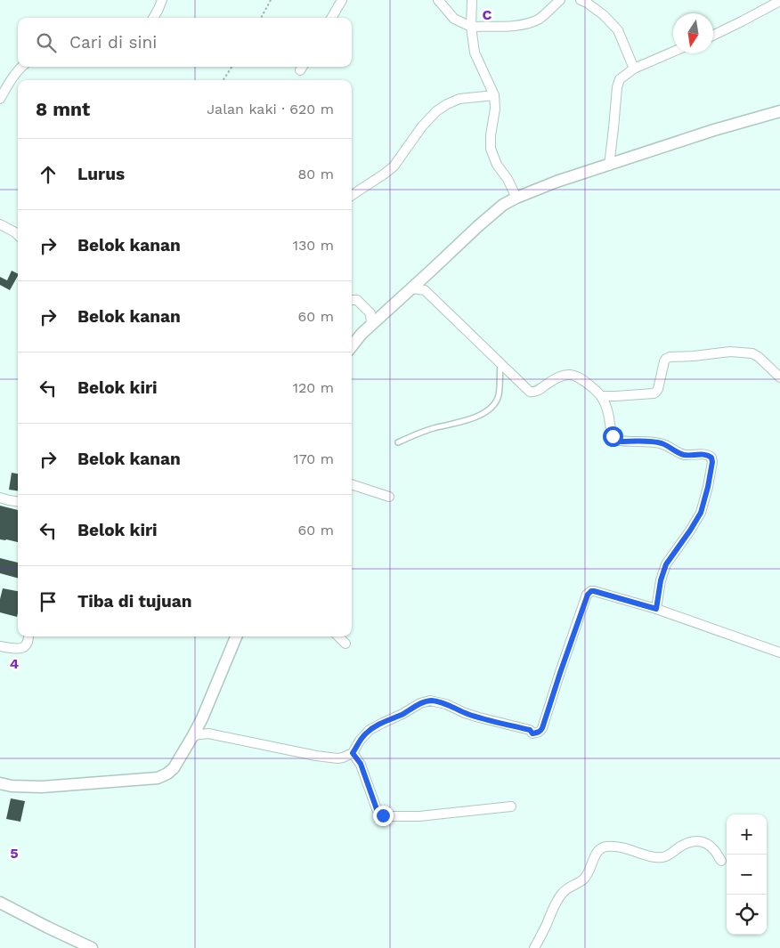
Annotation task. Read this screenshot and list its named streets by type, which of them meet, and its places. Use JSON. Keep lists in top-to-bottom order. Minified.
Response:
{"north":"bottom","page":{"search":"Cari di sini","heading":["8 mnt","Jalan kaki · 620 m"],"list":[["Lurus","80 m"],["Belok kanan","130 m"],["Belok kanan","60 m"],["Belok kiri","120 m"],["Belok kanan","170 m"],["Belok kiri","60 m"],"Tiba di tujuan"],"map_buttons":["+","−"]},"grid":{"columns":["C"],"rows":["4","5"]}}
